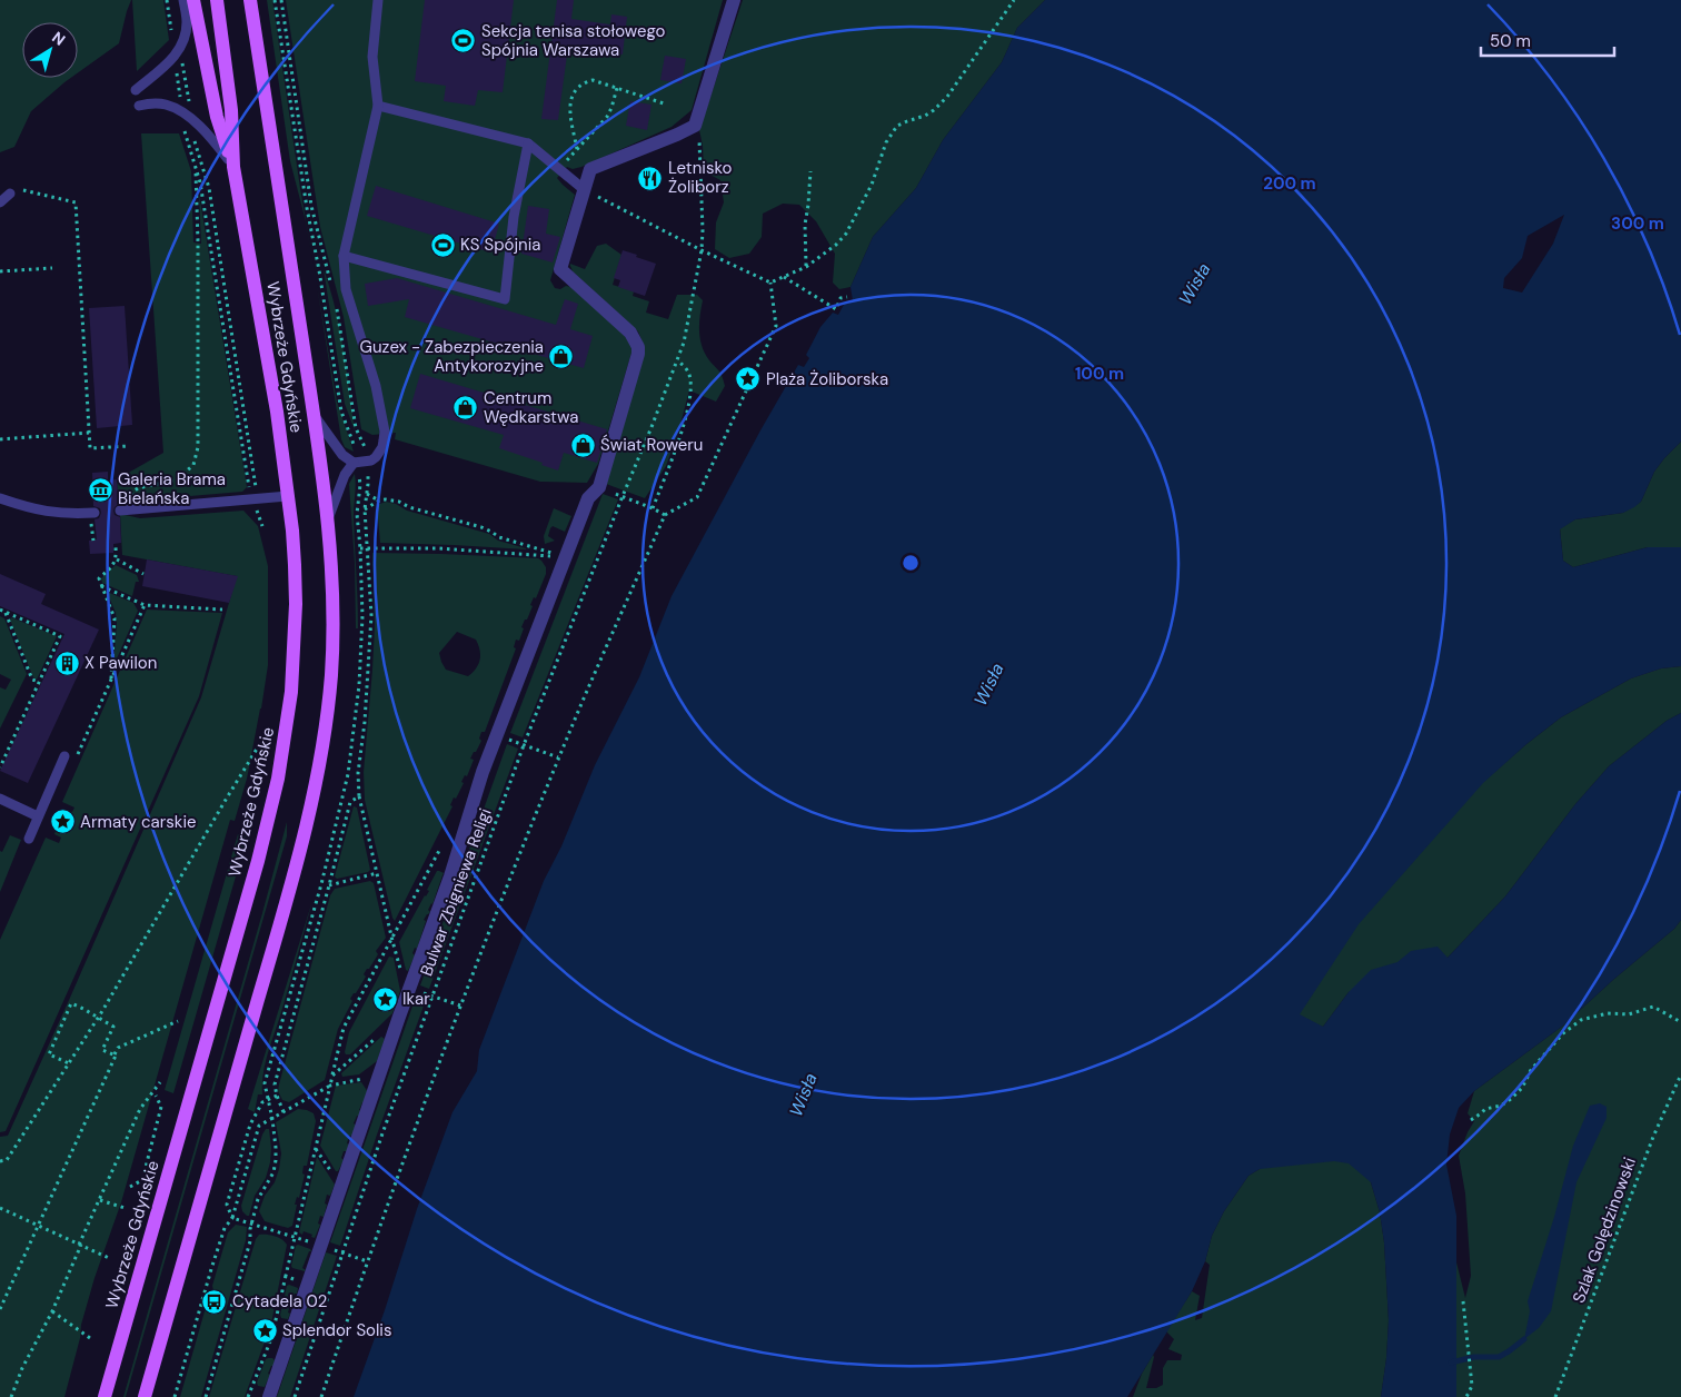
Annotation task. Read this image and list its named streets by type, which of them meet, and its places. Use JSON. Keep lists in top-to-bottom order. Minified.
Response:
{"streets":{"main road":["Wybrzeże Gdyńskie"],"path":["Bulwar Zbigniewa Religi","Szlak Golędzinowski"]},"water":["Wisła"],"places":{"sports":["Sekcja tenisa stołowego Spójnia Warszawa","KS Spójnia"],"restaurant":["Letnisko Żoliborz"],"shop":["Guzex - Zabezpieczenia Antykorozyjne","Centrum Wędkarstwa","Świat Roweru"],"place":["Plaża Żoliborska","Armaty carskie","Ikar","Splendor Solis"],"museum":["Galeria Brama Bielańska"],"building":["X Pawilon"],"bus stop":["Cytadela 02"]},"scale_bar":"50 m","north":"top right","rings":["200 m","300 m","100 m"]}
